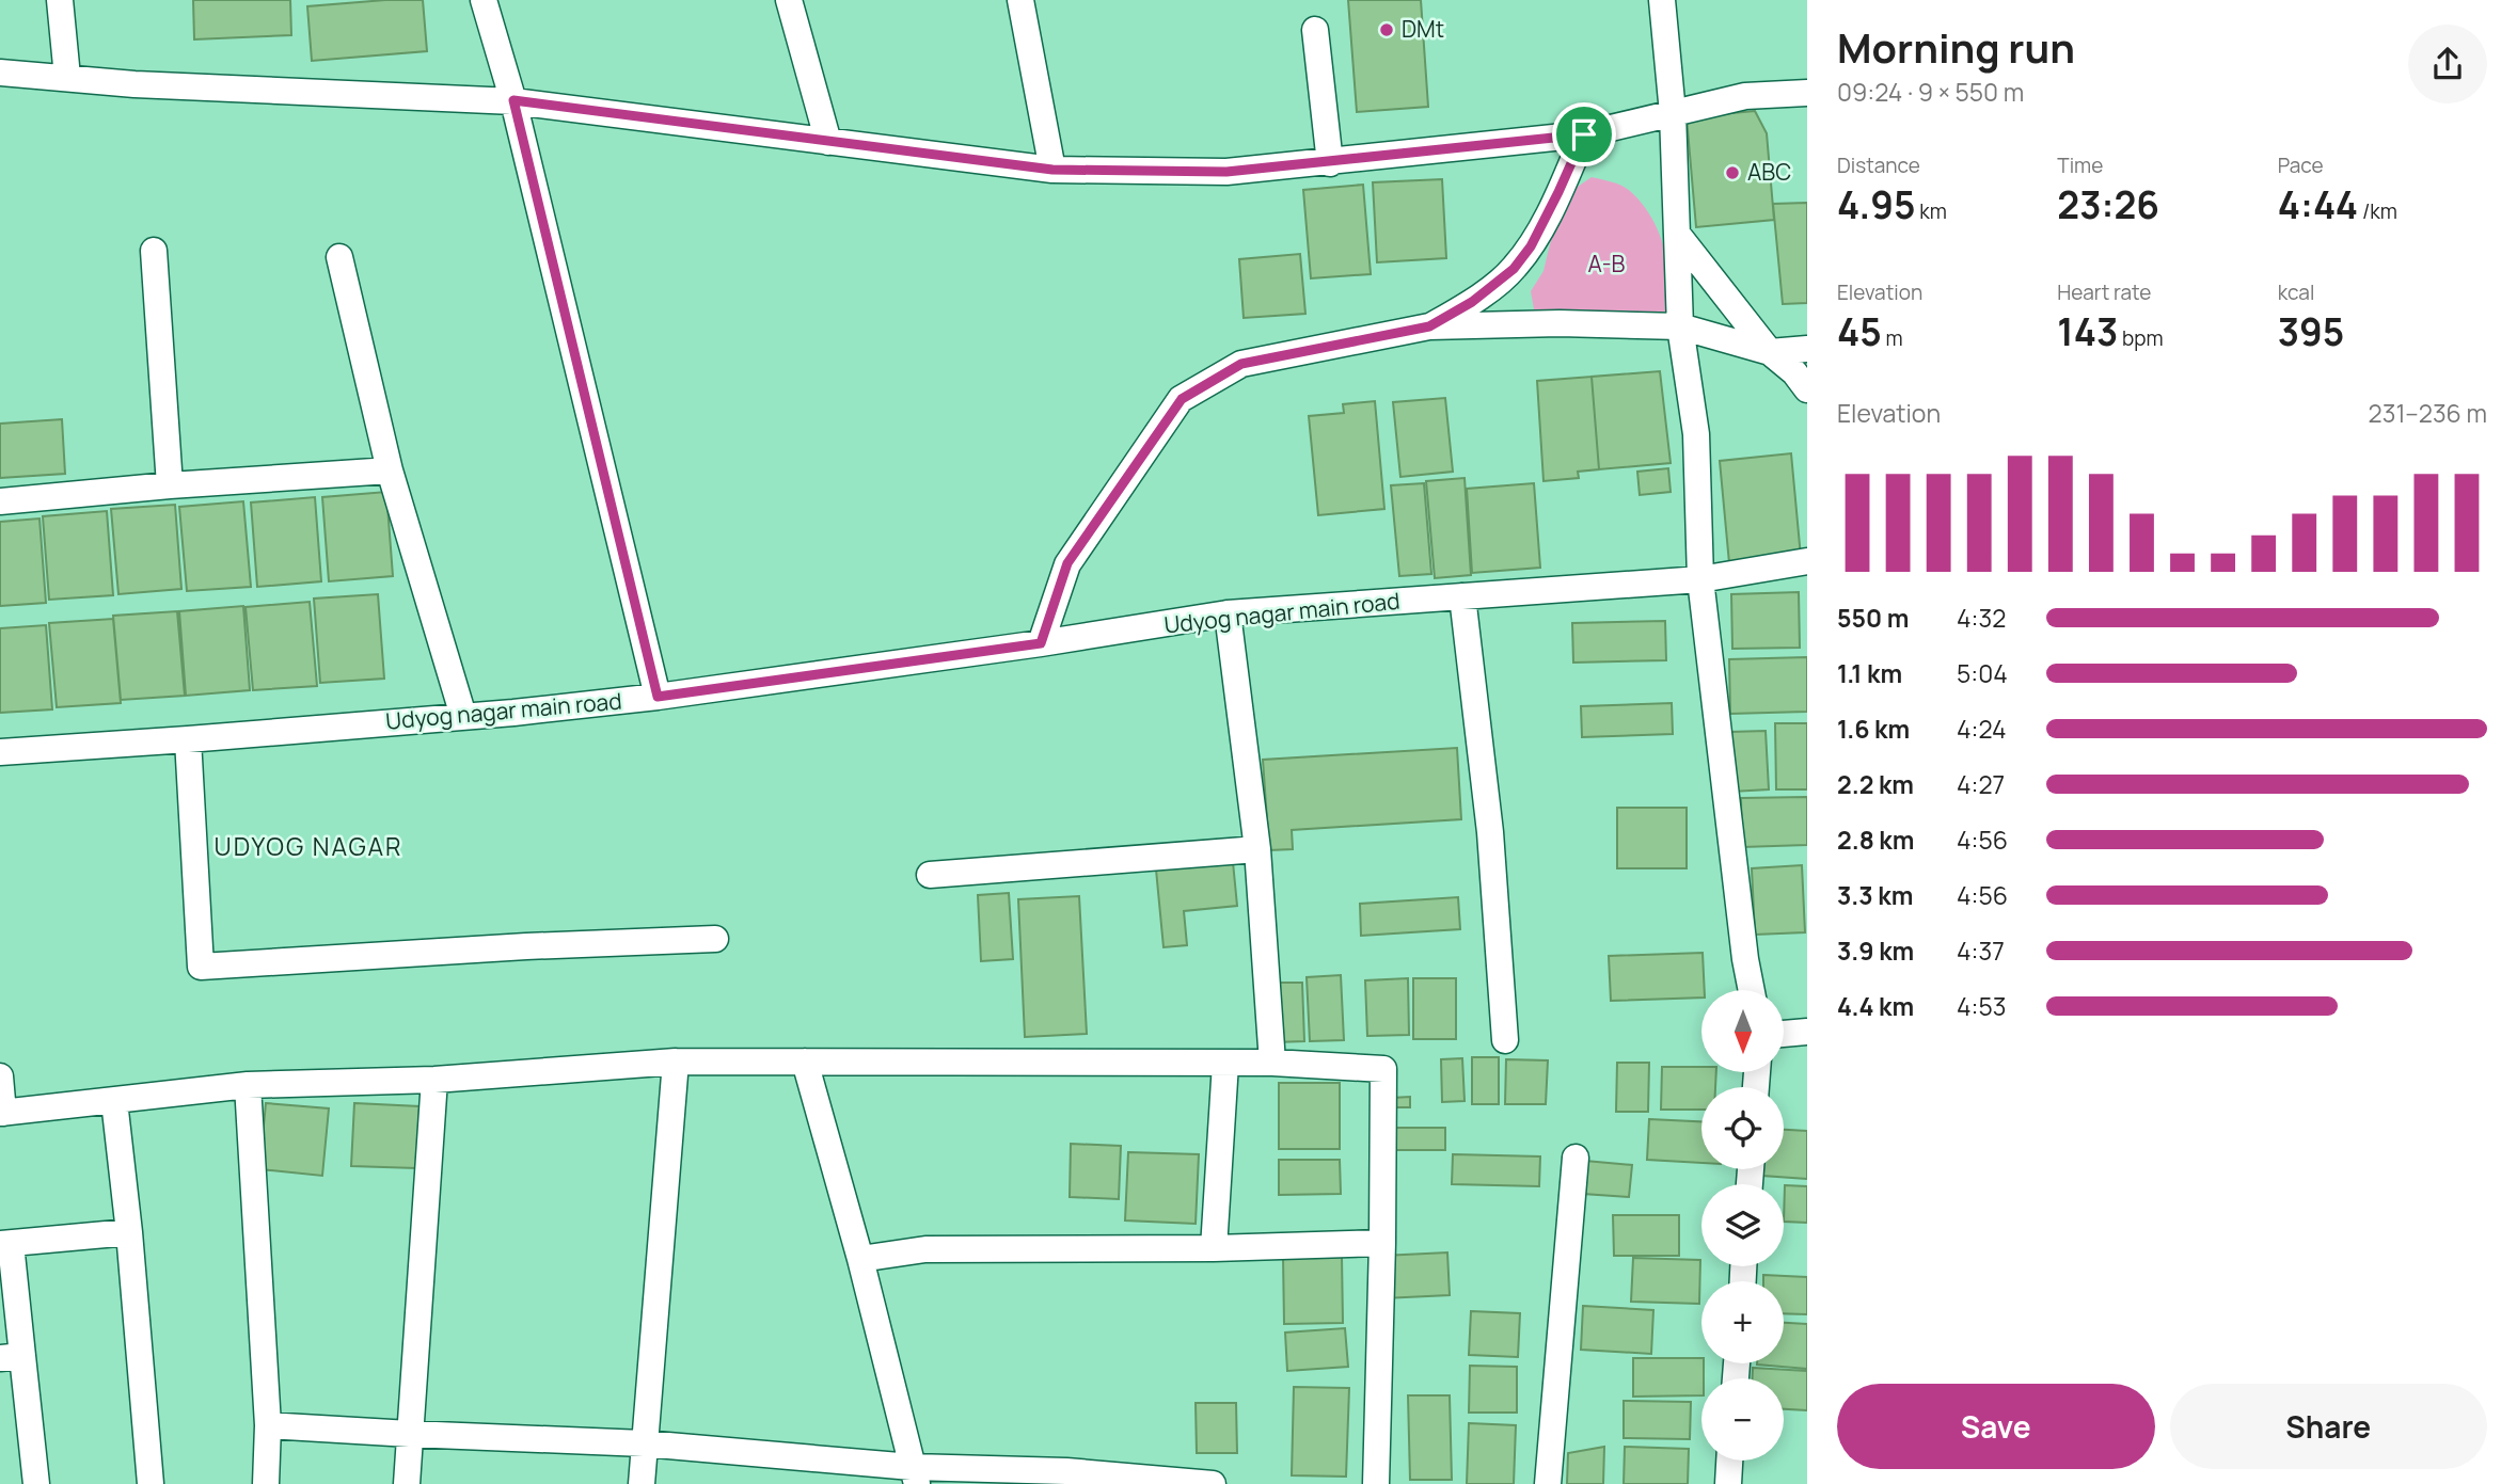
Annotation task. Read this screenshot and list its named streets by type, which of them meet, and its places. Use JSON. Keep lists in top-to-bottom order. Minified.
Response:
{"streets":{"street":["Udyog nagar main road"]},"districts":["UDYOG NAGAR"],"parks":["A-B"],"places":["DMt","ABC"],"north":"bottom","page":{"heading":["Morning run","09:24 · 9 × 550 m"],"stats":[["Distance","4.95 km"],["Time","23:26"],["Pace","4:44 /km"],["Elevation","45 m"],["Heart rate","143 bpm"],["kcal","395"]],"chart":["Elevation","231–236 m"],"list":[{"name":"550 m","note":"4:32"},{"name":"1.1 km","note":"5:04"},{"name":"1.6 km","note":"4:24"},{"name":"2.2 km","note":"4:27"},{"name":"2.8 km","note":"4:56"},{"name":"3.3 km","note":"4:56"},{"name":"3.9 km","note":"4:37"},{"name":"4.4 km","note":"4:53"}],"map_buttons":["+","−"],"buttons":["Save","Share"]}}
